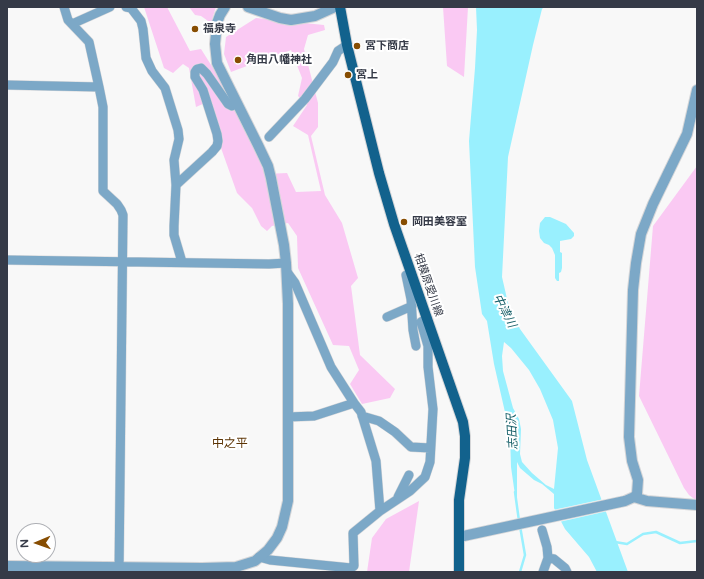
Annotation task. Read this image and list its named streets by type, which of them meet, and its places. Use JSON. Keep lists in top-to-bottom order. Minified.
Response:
{"streets":{"main road":["相模原愛川線"]},"districts":["中之平"],"water":["中津川","志田沢"],"places":["福泉寺","宮下商店","角田八幡神社","宮上","岡田美容室"],"north":"left"}
